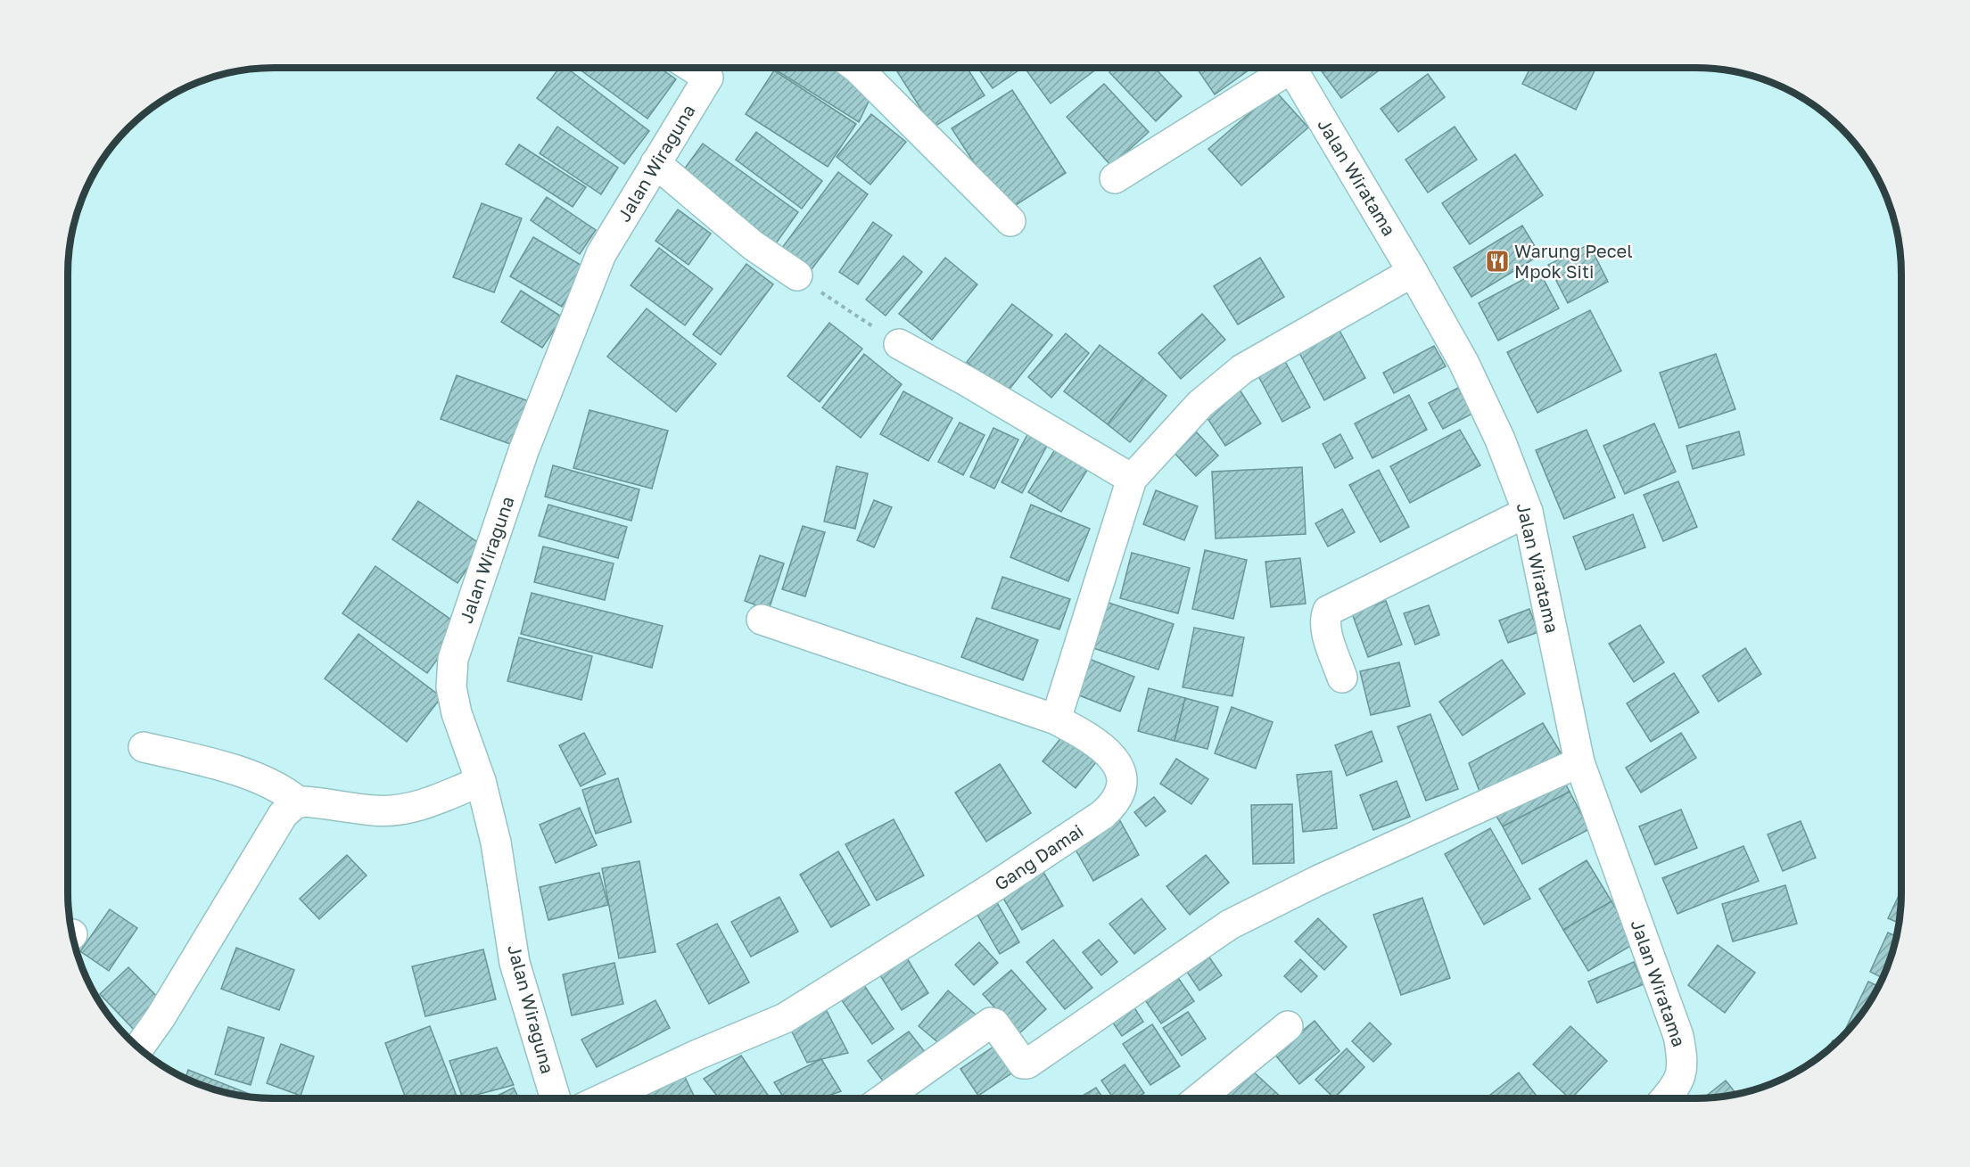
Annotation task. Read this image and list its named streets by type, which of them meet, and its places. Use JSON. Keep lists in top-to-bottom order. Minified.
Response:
{"streets":{"street":["Jalan Wiraguna","Jalan Wiratama","Gang Damai"]},"places":{"restaurant":["Warung Pecel Mpok Siti"]}}
